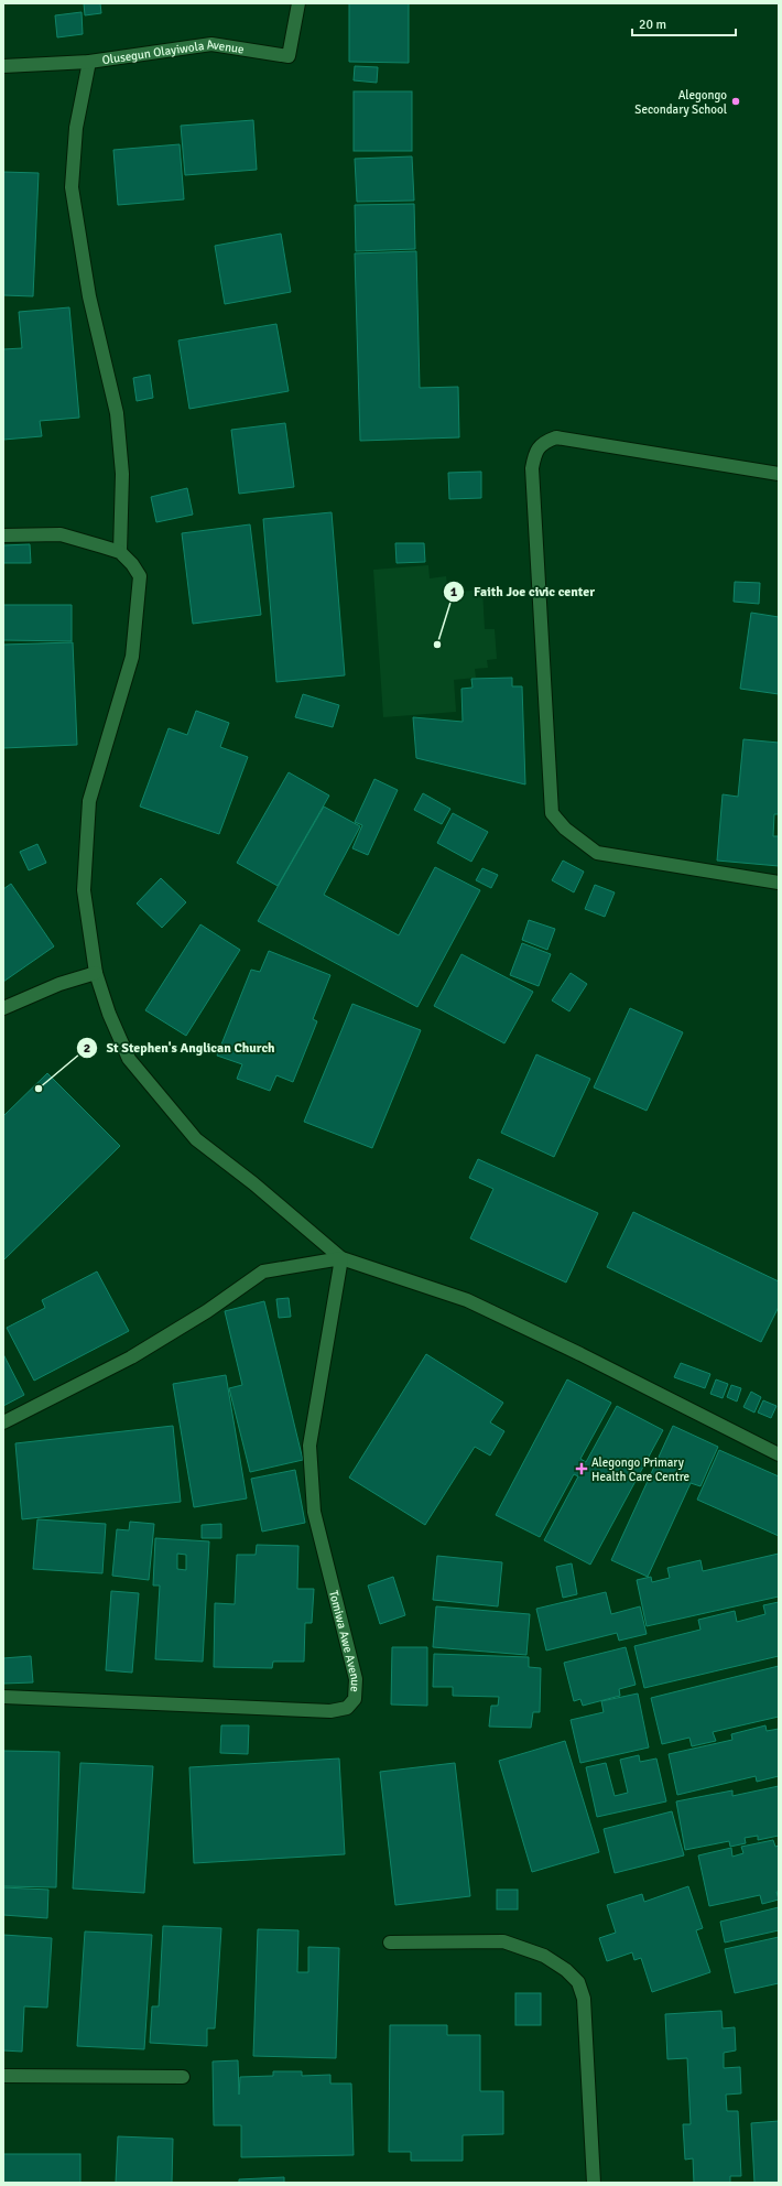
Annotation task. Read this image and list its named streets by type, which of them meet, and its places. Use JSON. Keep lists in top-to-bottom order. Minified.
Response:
{"streets":{"street":["Olusegun Olayiwola Avenue","Tomiwa Awe Avenue"]},"places":{"other":["Alegongo Secondary School","Faith Joe civic center","St Stephen's Anglican Church"],"health":["Alegongo Primary Health Care Centre"]},"scale_bar":"20 m"}
